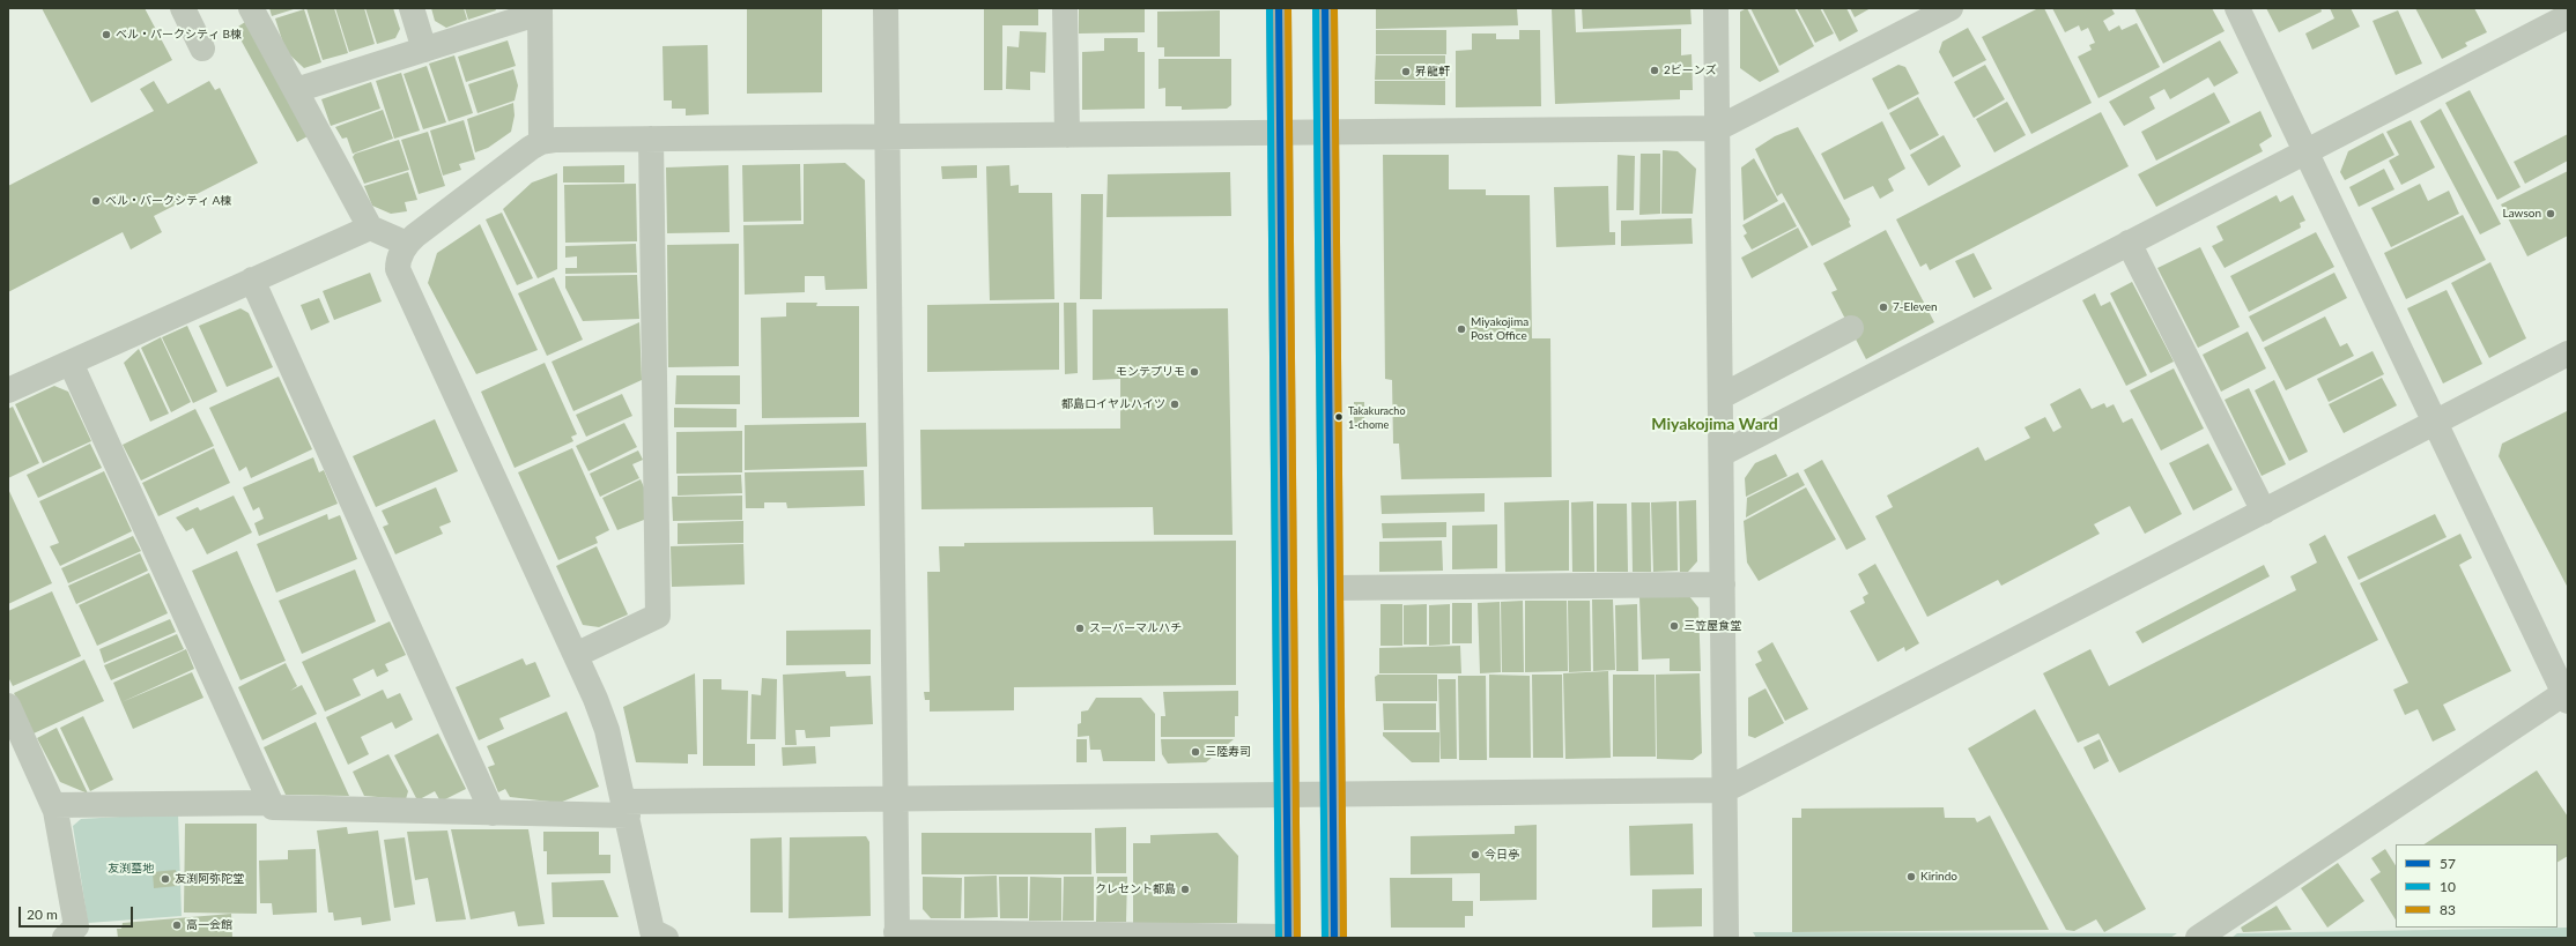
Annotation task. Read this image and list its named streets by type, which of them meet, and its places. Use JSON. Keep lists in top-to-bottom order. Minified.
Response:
{"districts":["Miyakojima Ward"],"parks":["友渕墓地"],"places":["ベル・パークシティ B棟","2ビーンズ","昇龍軒","ベル・パークシティ A棟","Lawson","7-Eleven","Miyakojima Post Office","モンテプリモ","都島ロイヤルハイツ","Takakuracho 1-chome","三笠屋食堂","スーパーマルハチ","三陸寿司","今日亭","Kirindo","友渕阿弥陀堂","クレセント都島","高一会館"],"lines":["transit line 57","transit line 10","transit line 83"],"legend":["57","10","83"],"scale_bar":"20 m"}
